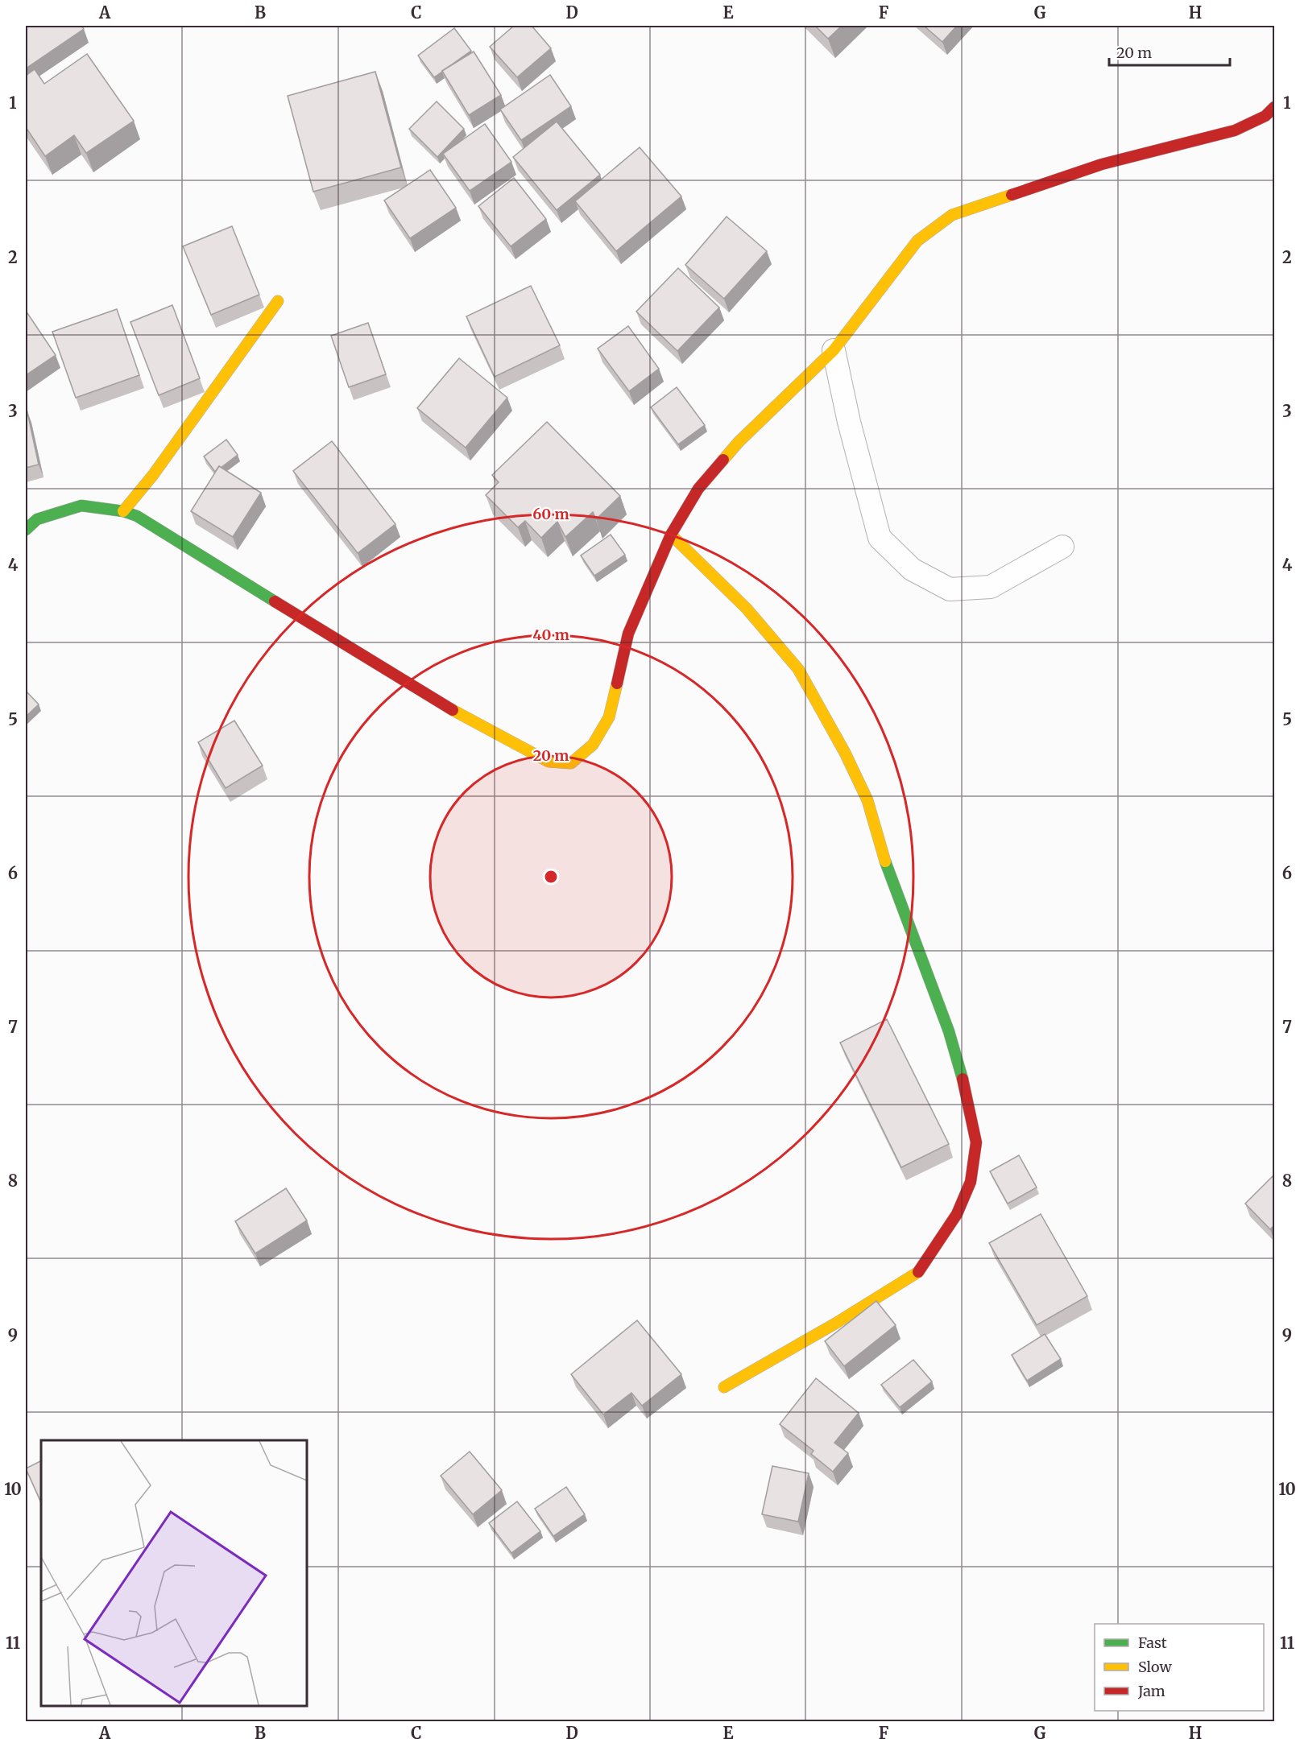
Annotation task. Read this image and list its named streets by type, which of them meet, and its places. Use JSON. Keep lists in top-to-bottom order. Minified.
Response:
{"legend":["Fast","Slow","Jam"],"scale_bar":"20 m","grid":{"columns":["A","B","C","D","E","F","G","H"],"rows":["1","2","3","4","5","6","7","8","9","10","11"]},"rings":["60 m","40 m","20 m"]}
